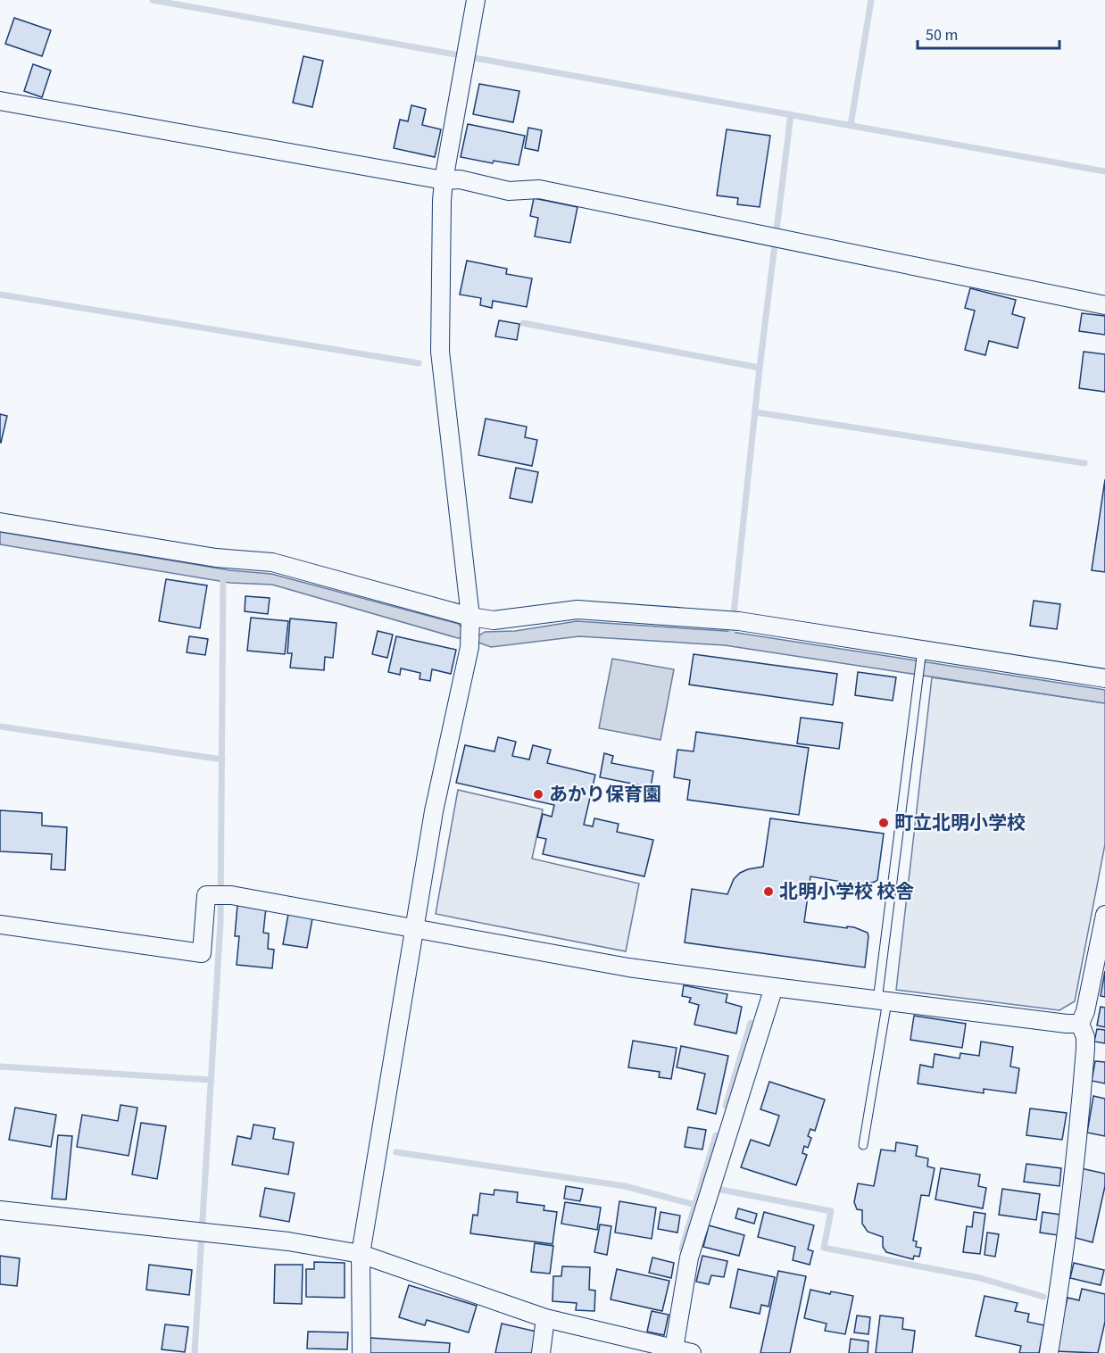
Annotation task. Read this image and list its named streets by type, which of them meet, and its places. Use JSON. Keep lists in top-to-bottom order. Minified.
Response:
{"places":["あかり保育園","町立北明小学校","北明小学校 校舎"],"scale_bar":"50 m"}
